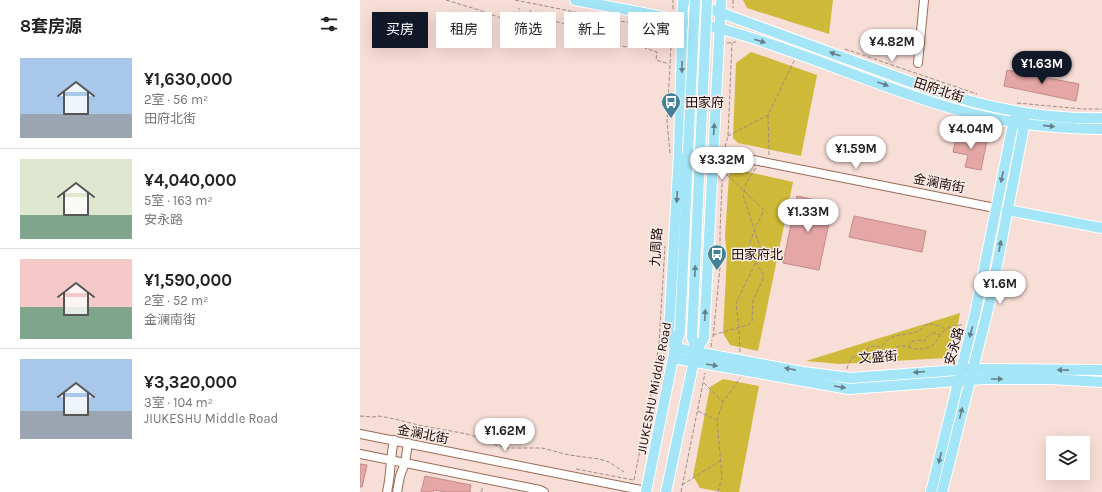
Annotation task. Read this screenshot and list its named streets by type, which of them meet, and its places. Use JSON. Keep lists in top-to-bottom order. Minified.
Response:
{"streets":{"main road":["田府北街","安永路","文盛街","JIUKESHU Middle Road"],"street":["金澜南街","金澜北街"],"path":["九周路"]},"crossings":[["田府北街","安永路"],["金澜南街","安永路"],["九周路","金澜北街"],["安永路","文盛街"],["文盛街","JIUKESHU Middle Road"],["JIUKESHU Middle Road","金澜北街"]],"places":{"bus stop":["田家府","田家府北"]},"page":{"heading":"8套房源","chip":["买房","租房","筛选","新上","公寓"],"price":["¥4.82M","¥1.63M","¥4.04M","¥1.59M","¥3.32M","¥1.33M","¥1.6M","¥1.62M"],"list":[{"name":"¥1,630,000","note":"2室 · 56 m² · 田府北街"},{"name":"¥4,040,000","note":"5室 · 163 m² · 安永路"},{"name":"¥1,590,000","note":"2室 · 52 m² · 金澜南街"},{"name":"¥3,320,000","note":"3室 · 104 m² · JIUKESHU Middle Road"}]}}
